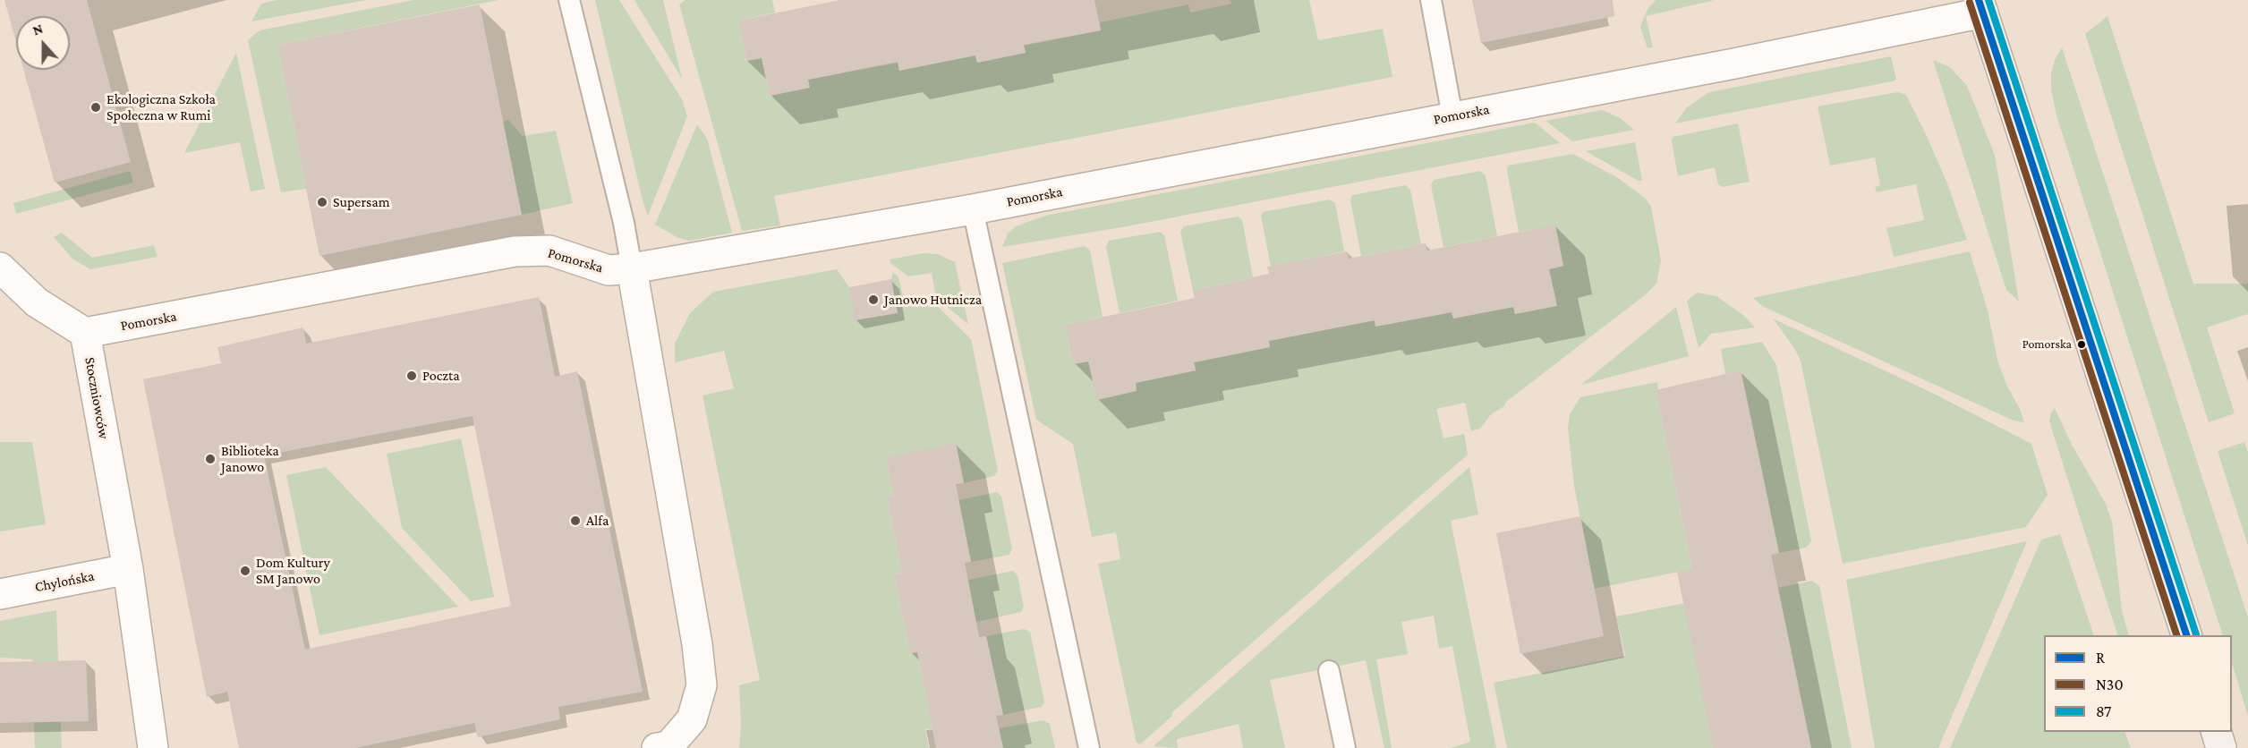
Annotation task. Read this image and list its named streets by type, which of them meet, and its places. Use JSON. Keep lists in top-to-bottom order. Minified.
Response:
{"streets":{"main road":["Pomorska"],"street":["Stoczniowców","Chylońska"]},"crossings":[["Pomorska","Stoczniowców"],["Stoczniowców","Chylońska"]],"places":["Ekologiczna Szkoła Społeczna w Rumi","Supersam","Janowo Hutnicza","Pomorska","Poczta","Biblioteka Janowo","Alfa","Dom Kultury SM Janowo"],"lines":["transit line R","transit line 87","transit line N30"],"legend":["R","N30","87"],"north":"top"}
